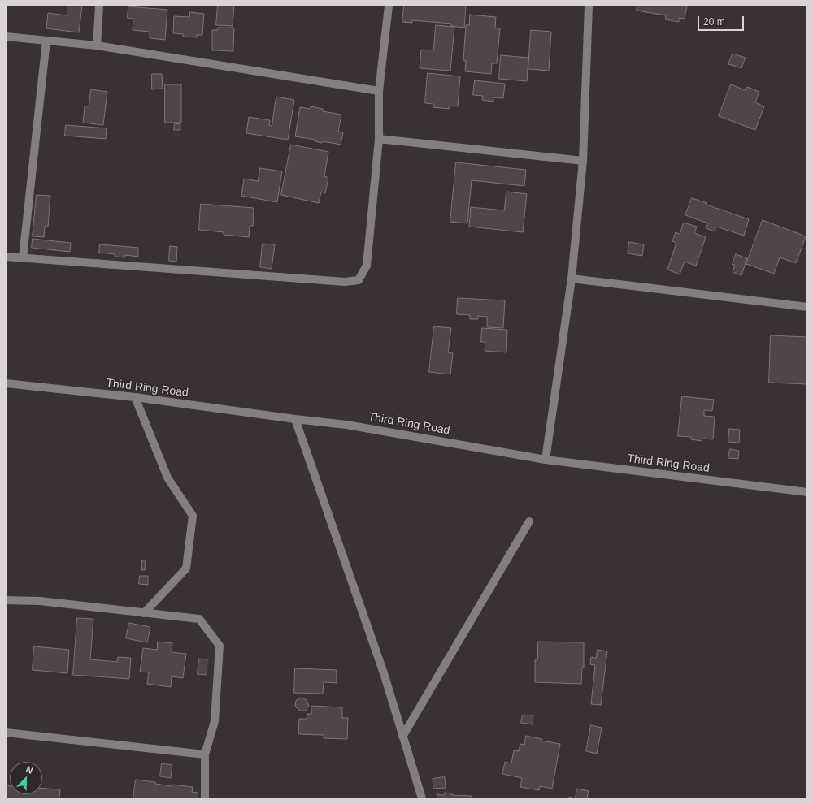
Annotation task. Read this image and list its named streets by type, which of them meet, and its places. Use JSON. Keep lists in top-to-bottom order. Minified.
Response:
{"streets":{"street":["Third Ring Road"]},"scale_bar":"20 m","north":"top right"}
